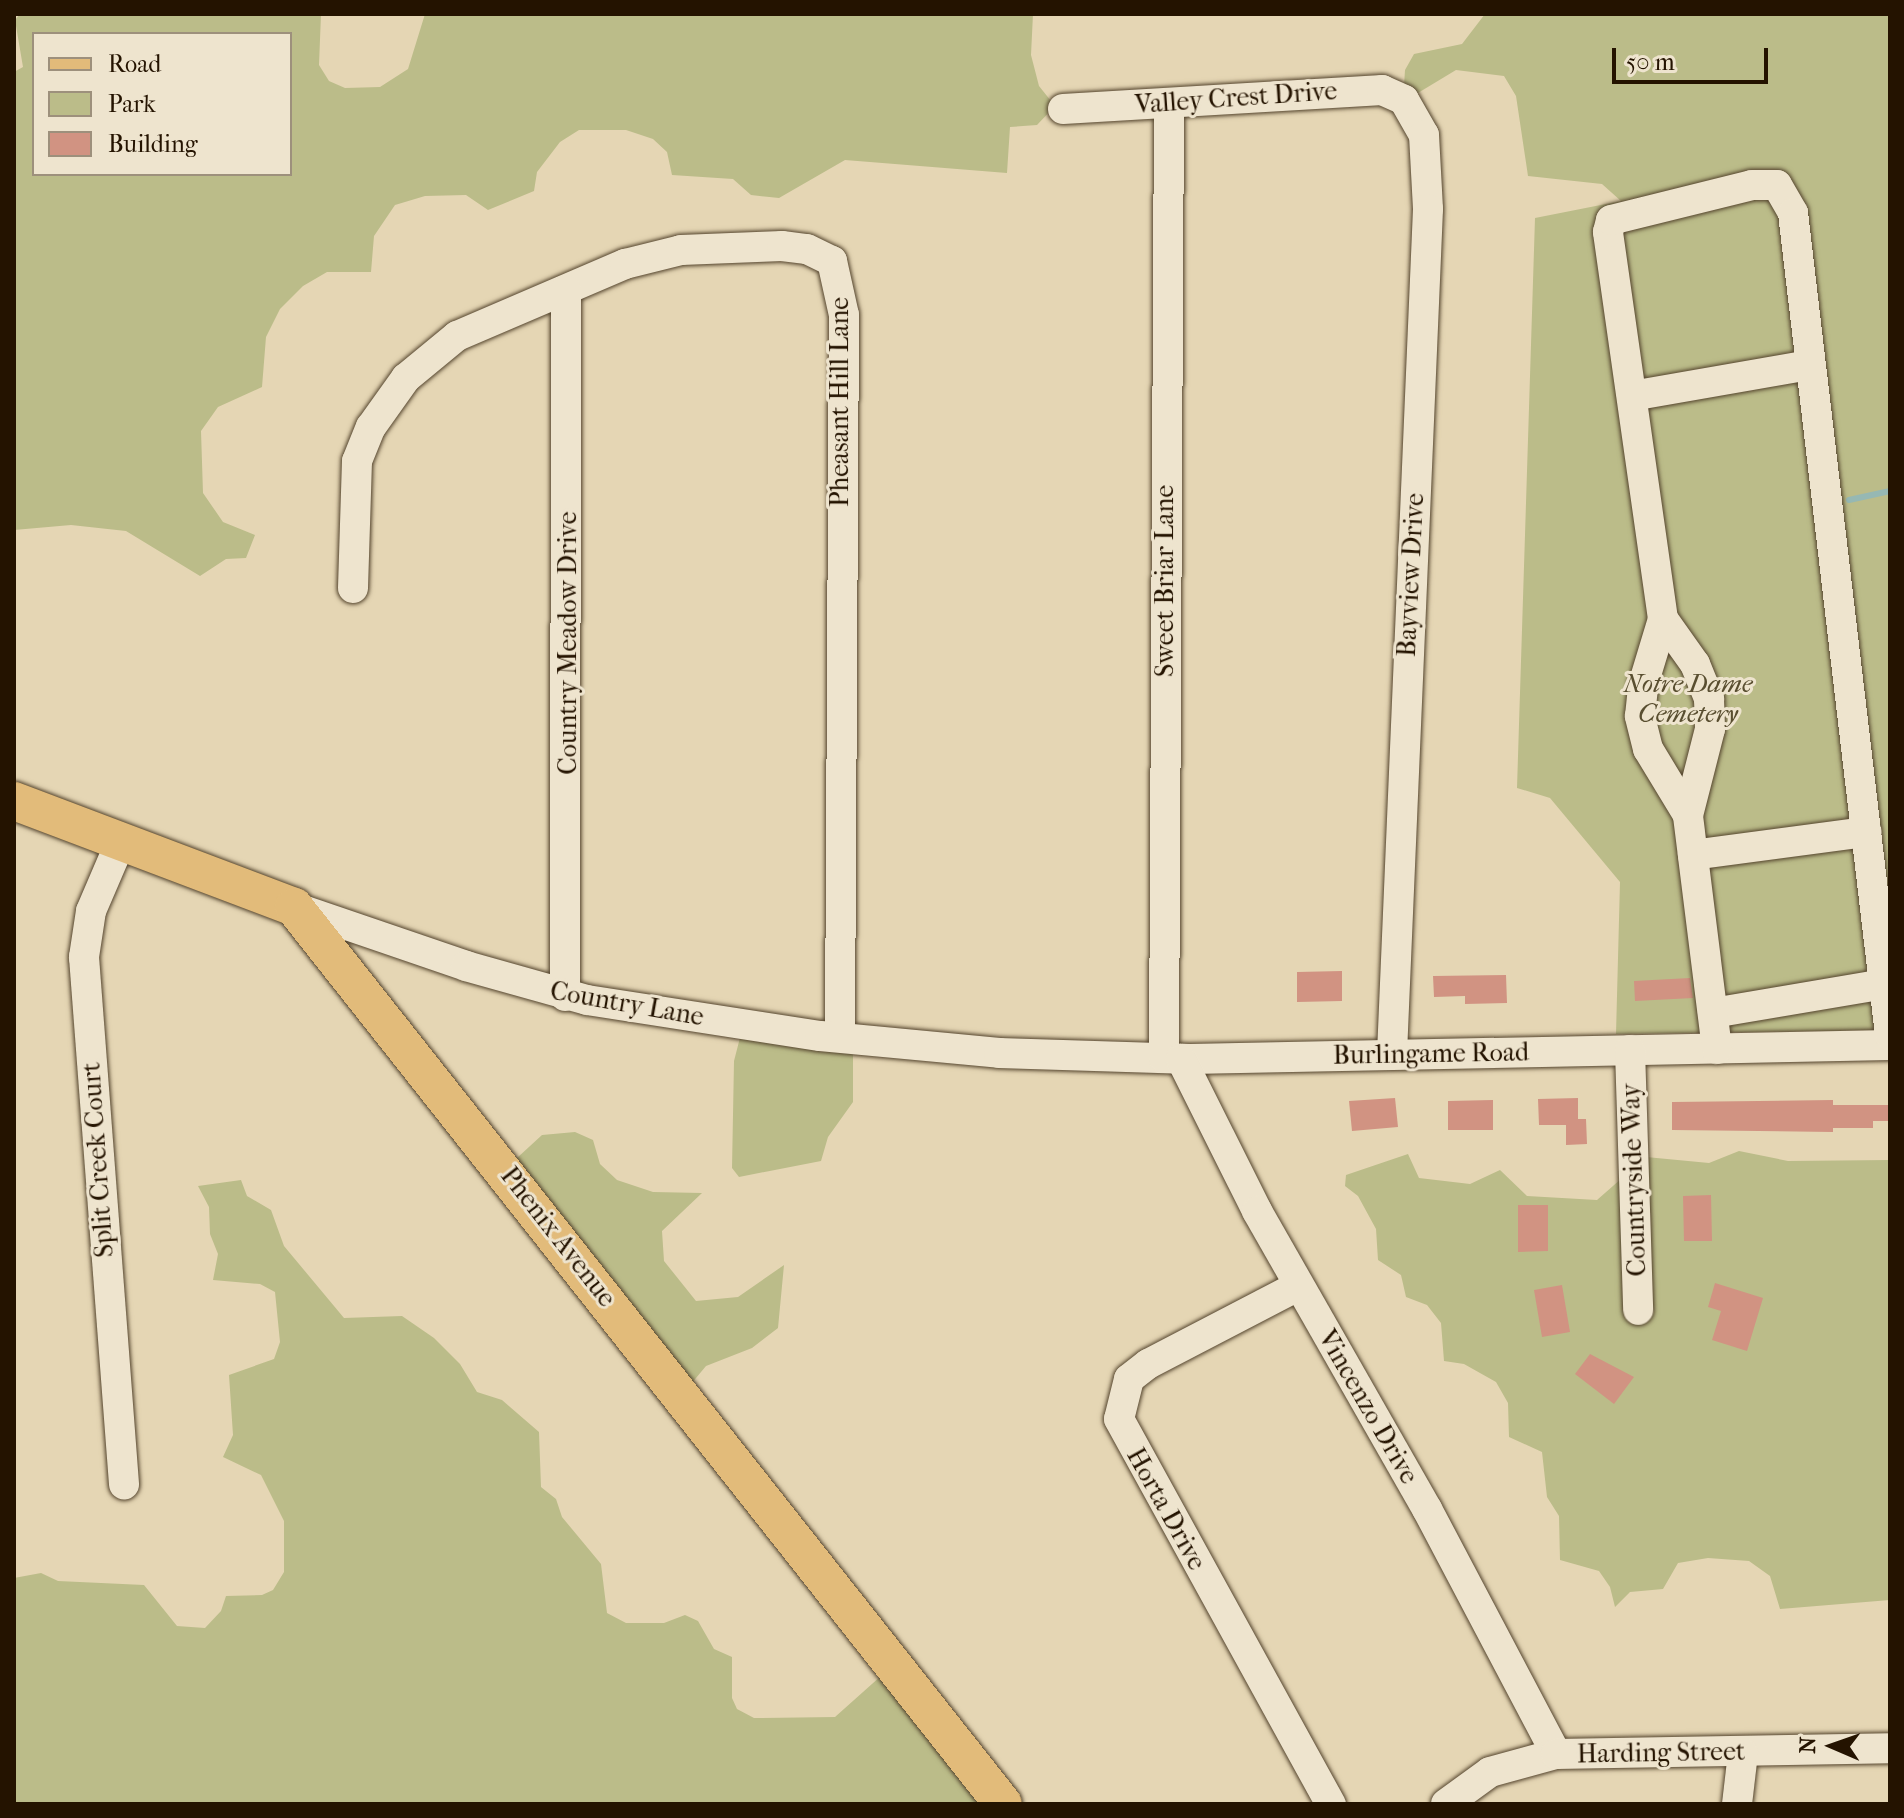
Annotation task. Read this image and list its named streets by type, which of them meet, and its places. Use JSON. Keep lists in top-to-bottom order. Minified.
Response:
{"streets":{"main road":["Phenix Avenue"],"street":["Valley Crest Drive","Pheasant Hill Lane","Bayview Drive","Sweet Briar Lane","Country Meadow Drive","Country Lane","Burlingame Road","Split Creek Court","Countryside Way","Vincenzo Drive","Horta Drive","Harding Street"]},"crossings":[["Valley Crest Drive","Bayview Drive"],["Valley Crest Drive","Sweet Briar Lane"],["Pheasant Hill Lane","Country Meadow Drive"],["Pheasant Hill Lane","Country Lane"],["Bayview Drive","Burlingame Road"],["Sweet Briar Lane","Burlingame Road"],["Sweet Briar Lane","Vincenzo Drive"],["Country Meadow Drive","Country Lane"],["Country Lane","Burlingame Road"],["Country Lane","Phenix Avenue"],["Burlingame Road","Countryside Way"],["Burlingame Road","Vincenzo Drive"],["Vincenzo Drive","Horta Drive"],["Vincenzo Drive","Harding Street"]],"parks":["Notre Dame Cemetery"],"legend":["Road","Park","Building"],"scale_bar":"50 m","north":"left"}
